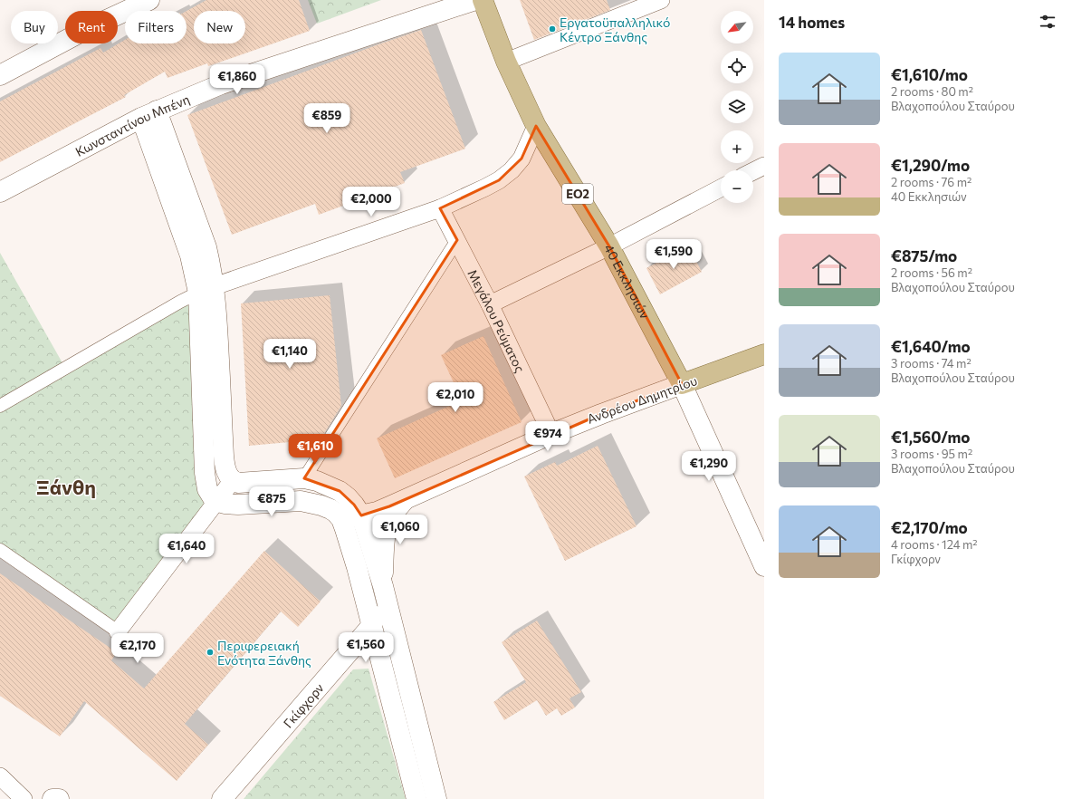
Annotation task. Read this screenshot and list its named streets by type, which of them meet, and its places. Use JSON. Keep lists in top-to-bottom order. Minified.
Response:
{"streets":{"main road":["ΕΟ2","40 Εκκλησιών","Ανδρέου Δημητρίου"],"street":["Κωνσταντίνου Μπένη","Μεγάλου Ρεύματος","Γκίφχορν"]},"crossings":[["40 Εκκλησιών","Ανδρέου Δημητρίου"],["Μεγάλου Ρεύματος","Ανδρέου Δημητρίου"]],"districts":["Ξάνθη"],"places":["Εργατοϋπαλληλικό Κέντρο Ξάνθης","Περιφερειακή Ενότητα Ξάνθης"],"north":"bottom left","page":{"heading":"14 homes","map_buttons":["+","−"],"chip":["Buy","Rent","Filters","New"],"list":[{"name":"€1,610/mo","note":"2 rooms · 80 m² · Βλαχοπούλου Σταύρου"},{"name":"€1,290/mo","note":"2 rooms · 76 m² · 40 Εκκλησιών"},{"name":"€875/mo","note":"2 rooms · 56 m² · Βλαχοπούλου Σταύρου"},{"name":"€1,640/mo","note":"3 rooms · 74 m² · Βλαχοπούλου Σταύρου"},{"name":"€1,560/mo","note":"3 rooms · 95 m² · Βλαχοπούλου Σταύρου"},{"name":"€2,170/mo","note":"4 rooms · 124 m² · Γκίφχορν"}],"price":["€1,860","€859","€2,000","€1,590","€1,140","€2,010","€974","€1,610","€1,290","€875","€1,060","€1,640","€1,560","€2,170"]}}
